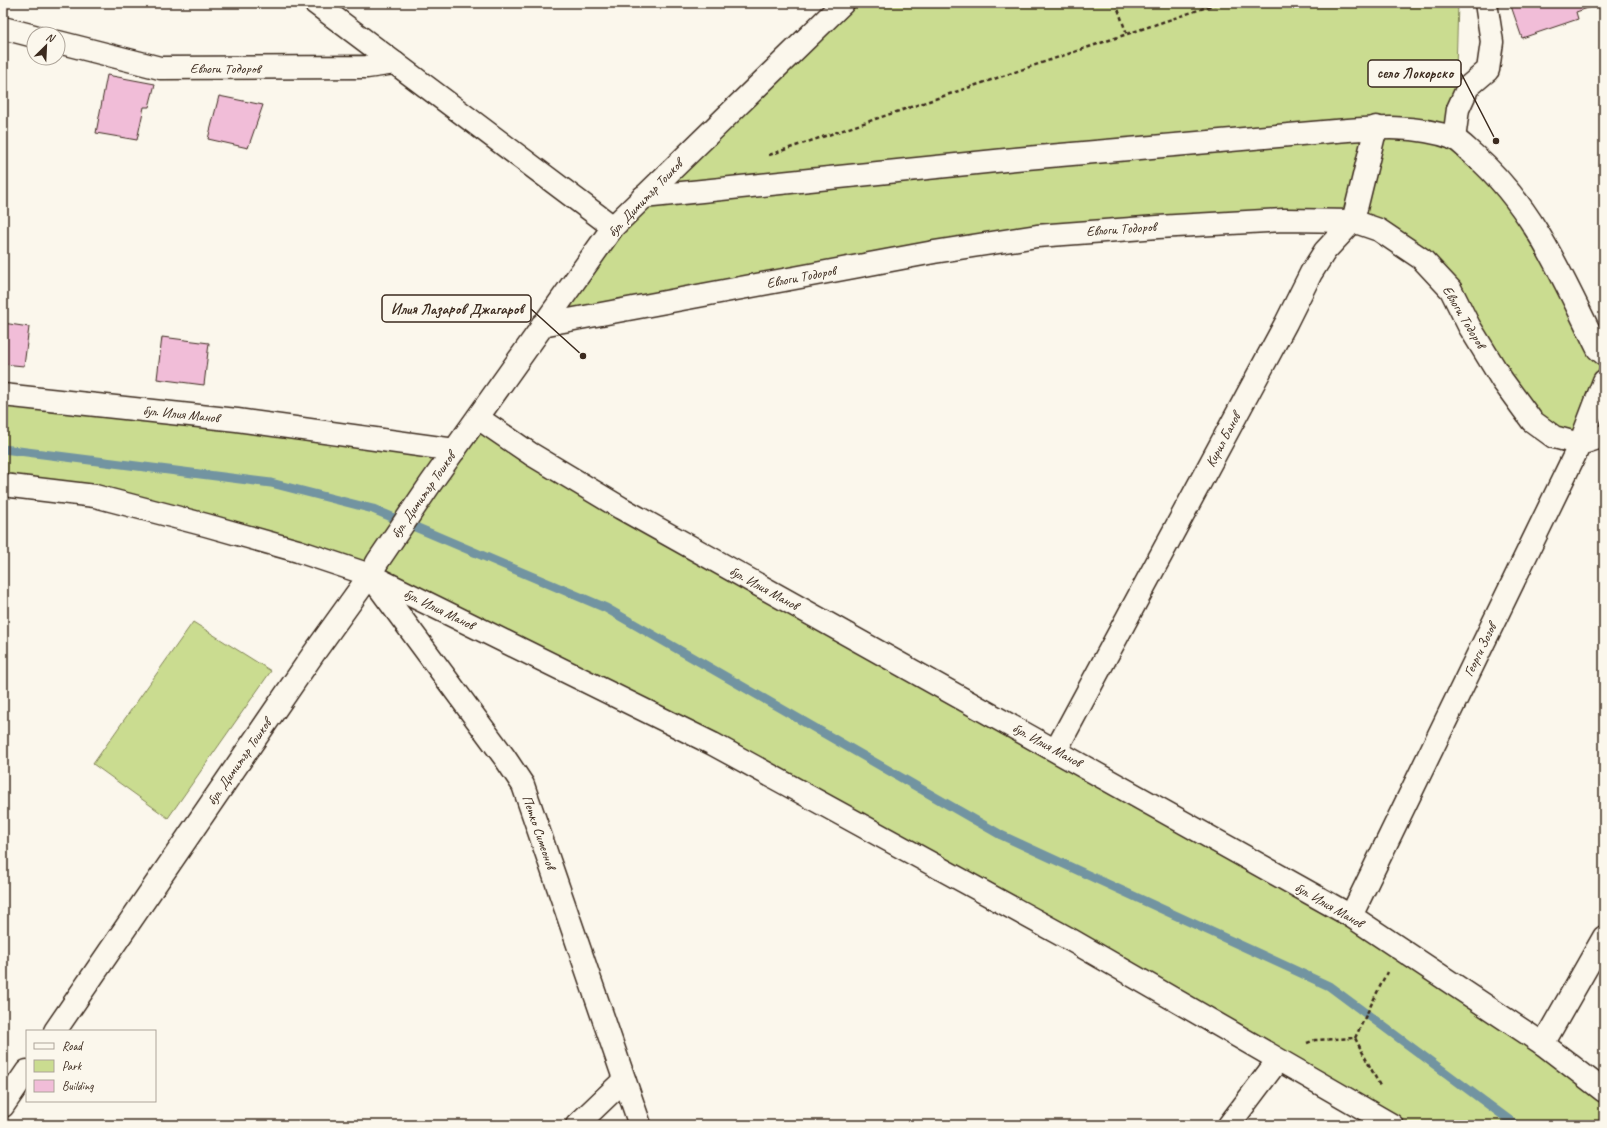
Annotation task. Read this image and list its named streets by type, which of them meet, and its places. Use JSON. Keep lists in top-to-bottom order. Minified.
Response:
{"streets":{"street":["Евлоги Тодоров","бул. Димитър Тошков","бул. Илия Манов","Кирил Банов","Георги Зозов","Петко Симеонов"]},"crossings":[["Евлоги Тодоров","бул. Димитър Тошков"],["Евлоги Тодоров","Кирил Банов"],["Евлоги Тодоров","Георги Зозов"],["бул. Димитър Тошков","бул. Илия Манов"],["бул. Димитър Тошков","Петко Симеонов"],["бул. Илия Манов","Кирил Банов"],["бул. Илия Манов","Георги Зозов"],["бул. Илия Манов","Петко Симеонов"]],"places":["село Локорско","Илия Лазаров Джагаров"],"legend":["Road","Park","Building"],"north":"top right"}
